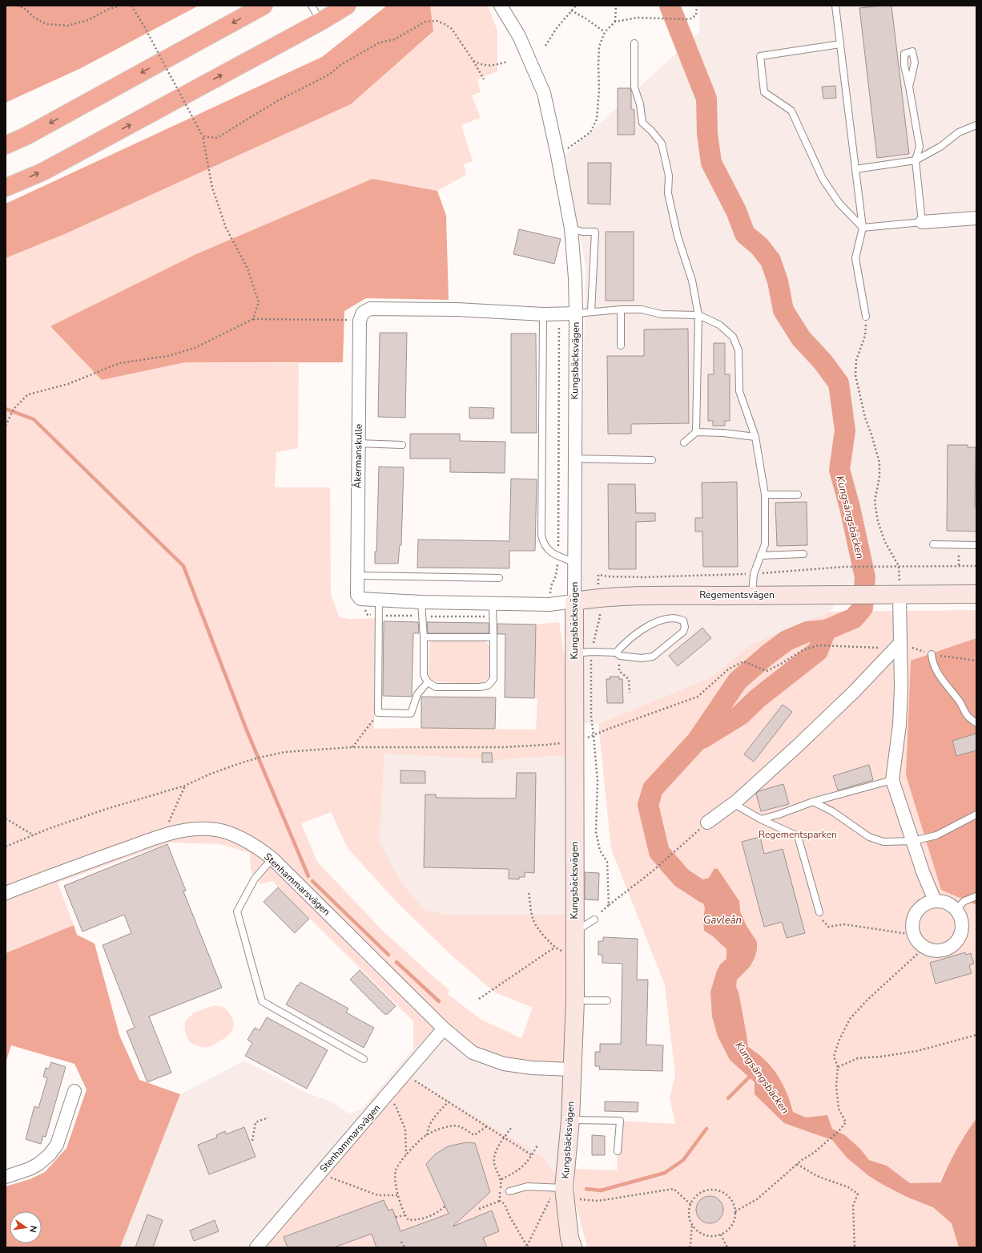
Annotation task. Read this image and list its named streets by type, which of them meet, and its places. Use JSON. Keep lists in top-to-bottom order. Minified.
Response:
{"streets":{"street":["Kungsbäcksvägen","Åkermanskulle","Regementsvägen","Stenhammarsvägen"]},"crossings":[["Kungsbäcksvägen","Regementsvägen"],["Kungsbäcksvägen","Stenhammarsvägen"]],"water":["Kungsängsbäcken","Gavleån"],"parks":["Regementsparken"],"north":"right"}
